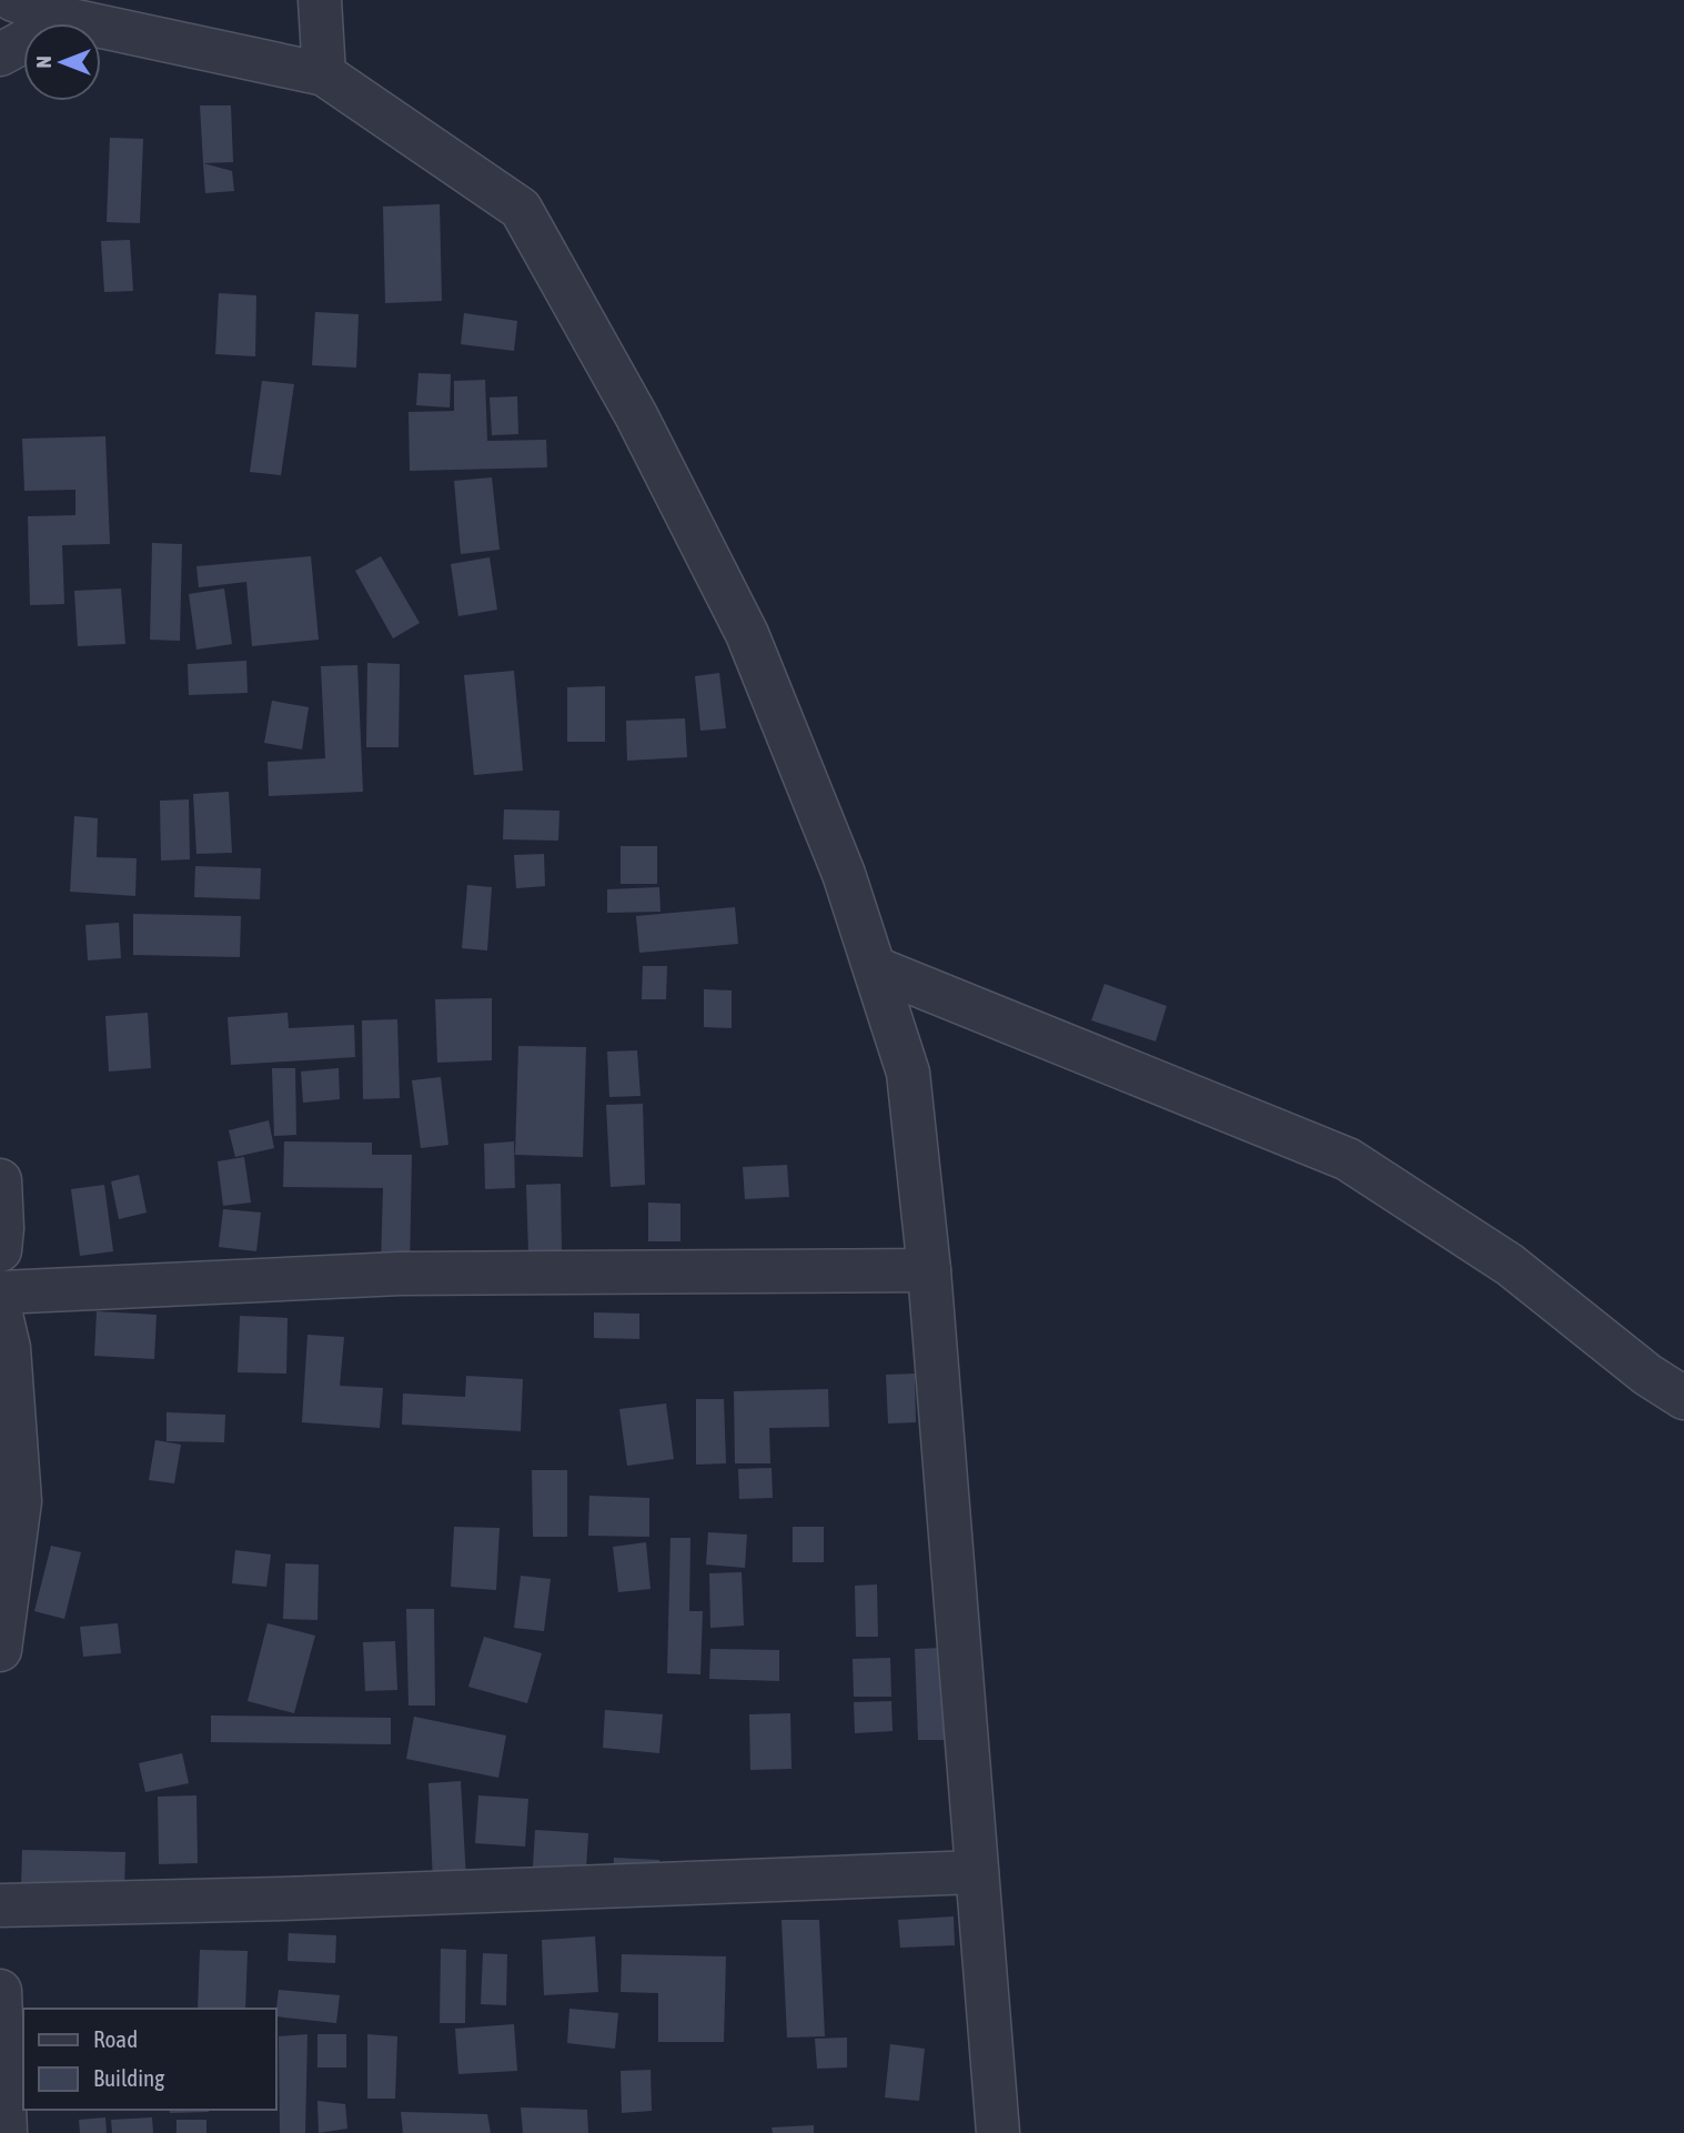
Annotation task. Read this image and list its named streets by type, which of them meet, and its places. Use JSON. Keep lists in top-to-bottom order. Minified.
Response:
{"legend":["Road","Building"],"north":"left"}
